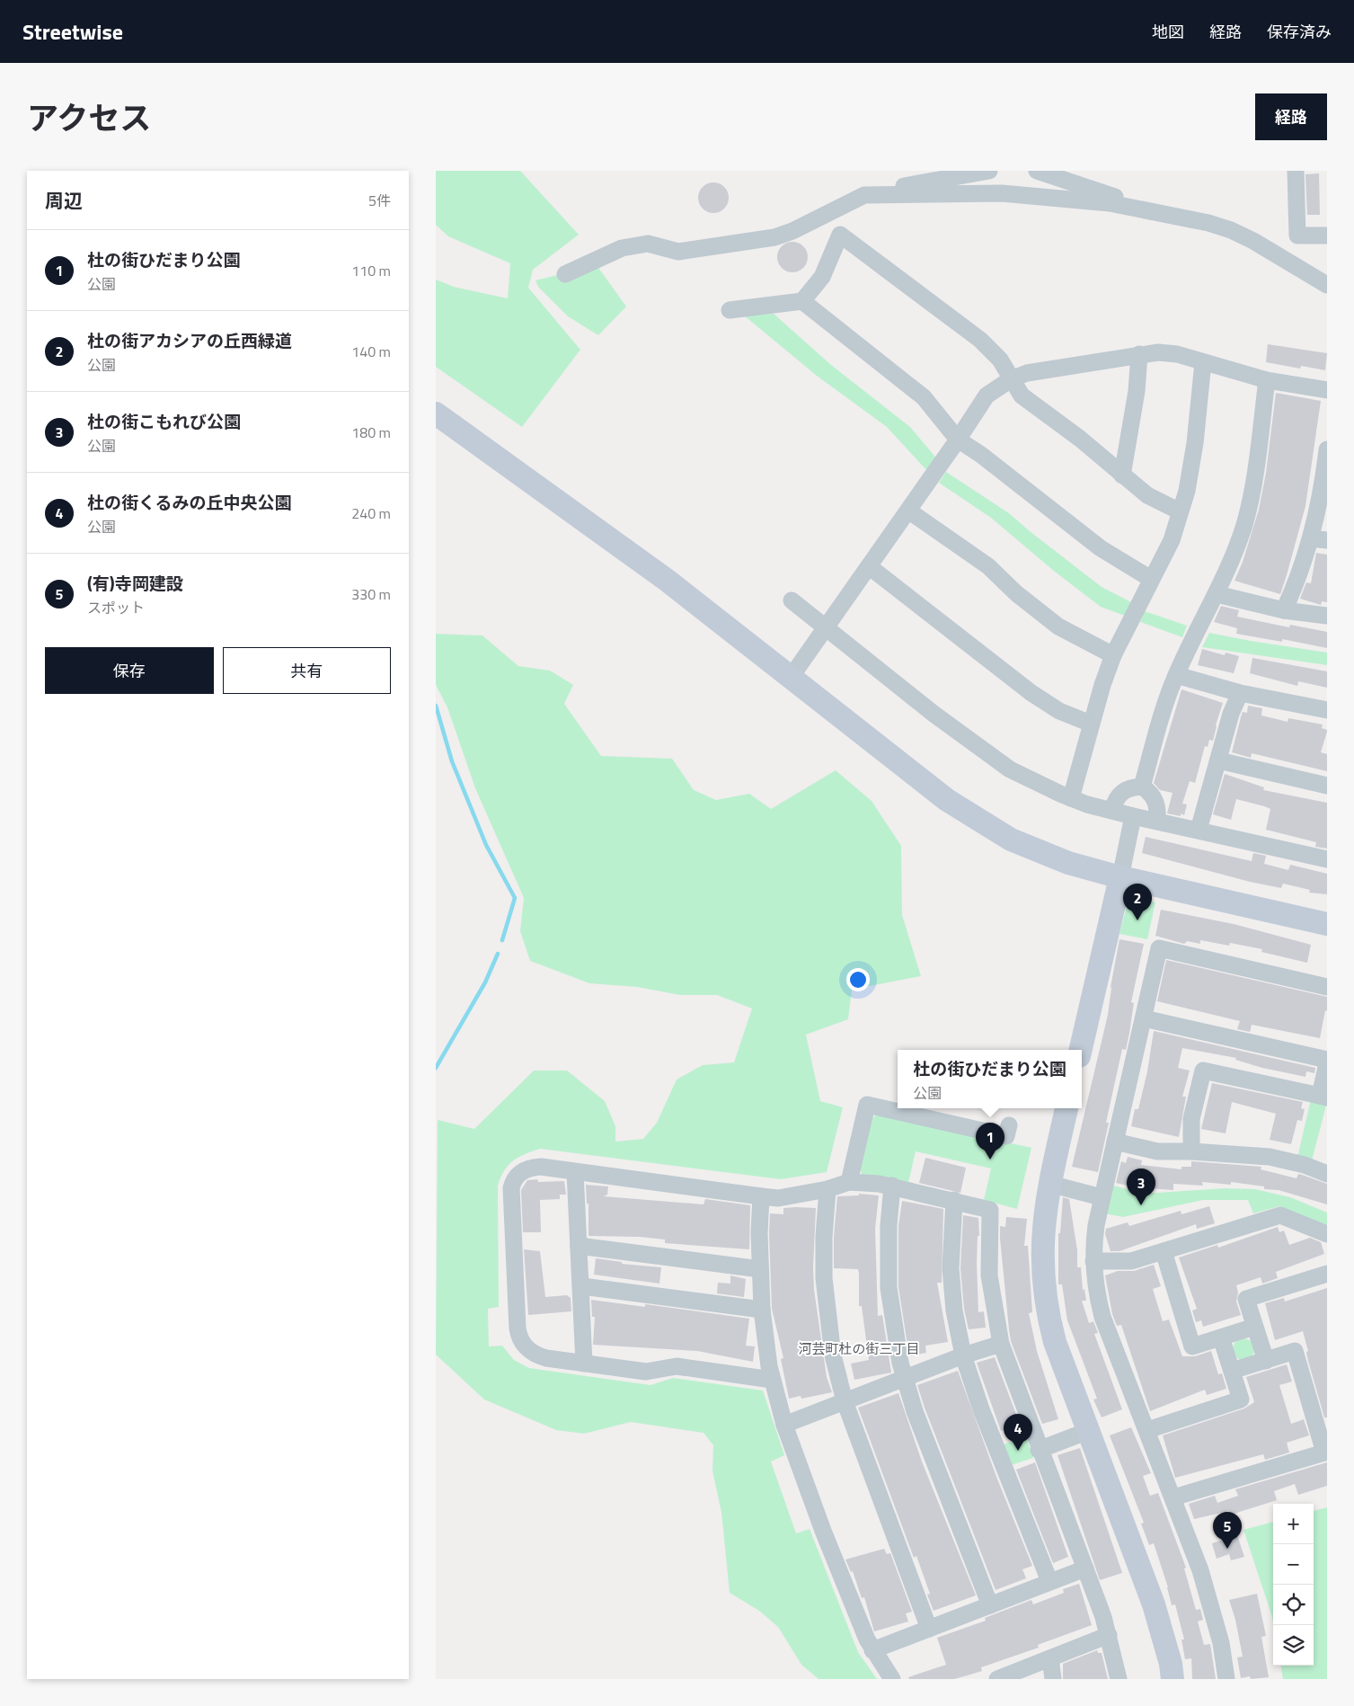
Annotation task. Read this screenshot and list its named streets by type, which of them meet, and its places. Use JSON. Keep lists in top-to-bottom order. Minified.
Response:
{"districts":["河芸町杜の街三丁目"],"page":{"header":"Streetwise","nav":["地図","経路","保存済み"],"title":"アクセス","buttons":["経路",["保存","共有"]],"heading":["周辺","5件"],"list":[{"mark":"1","name":"杜の街ひだまり公園","note":"公園","value":"110 m"},{"mark":"2","name":"杜の街アカシアの丘西緑道","note":"公園","value":"140 m"},{"mark":"3","name":"杜の街こもれび公園","note":"公園","value":"180 m"},{"mark":"4","name":"杜の街くるみの丘中央公園","note":"公園","value":"240 m"},{"mark":"5","name":"(有)寺岡建設","note":"スポット","value":"330 m"}],"pins":["2","1","3","4","5"],"popup":["杜の街ひだまり公園","公園"],"map_buttons":["+","−"]}}
